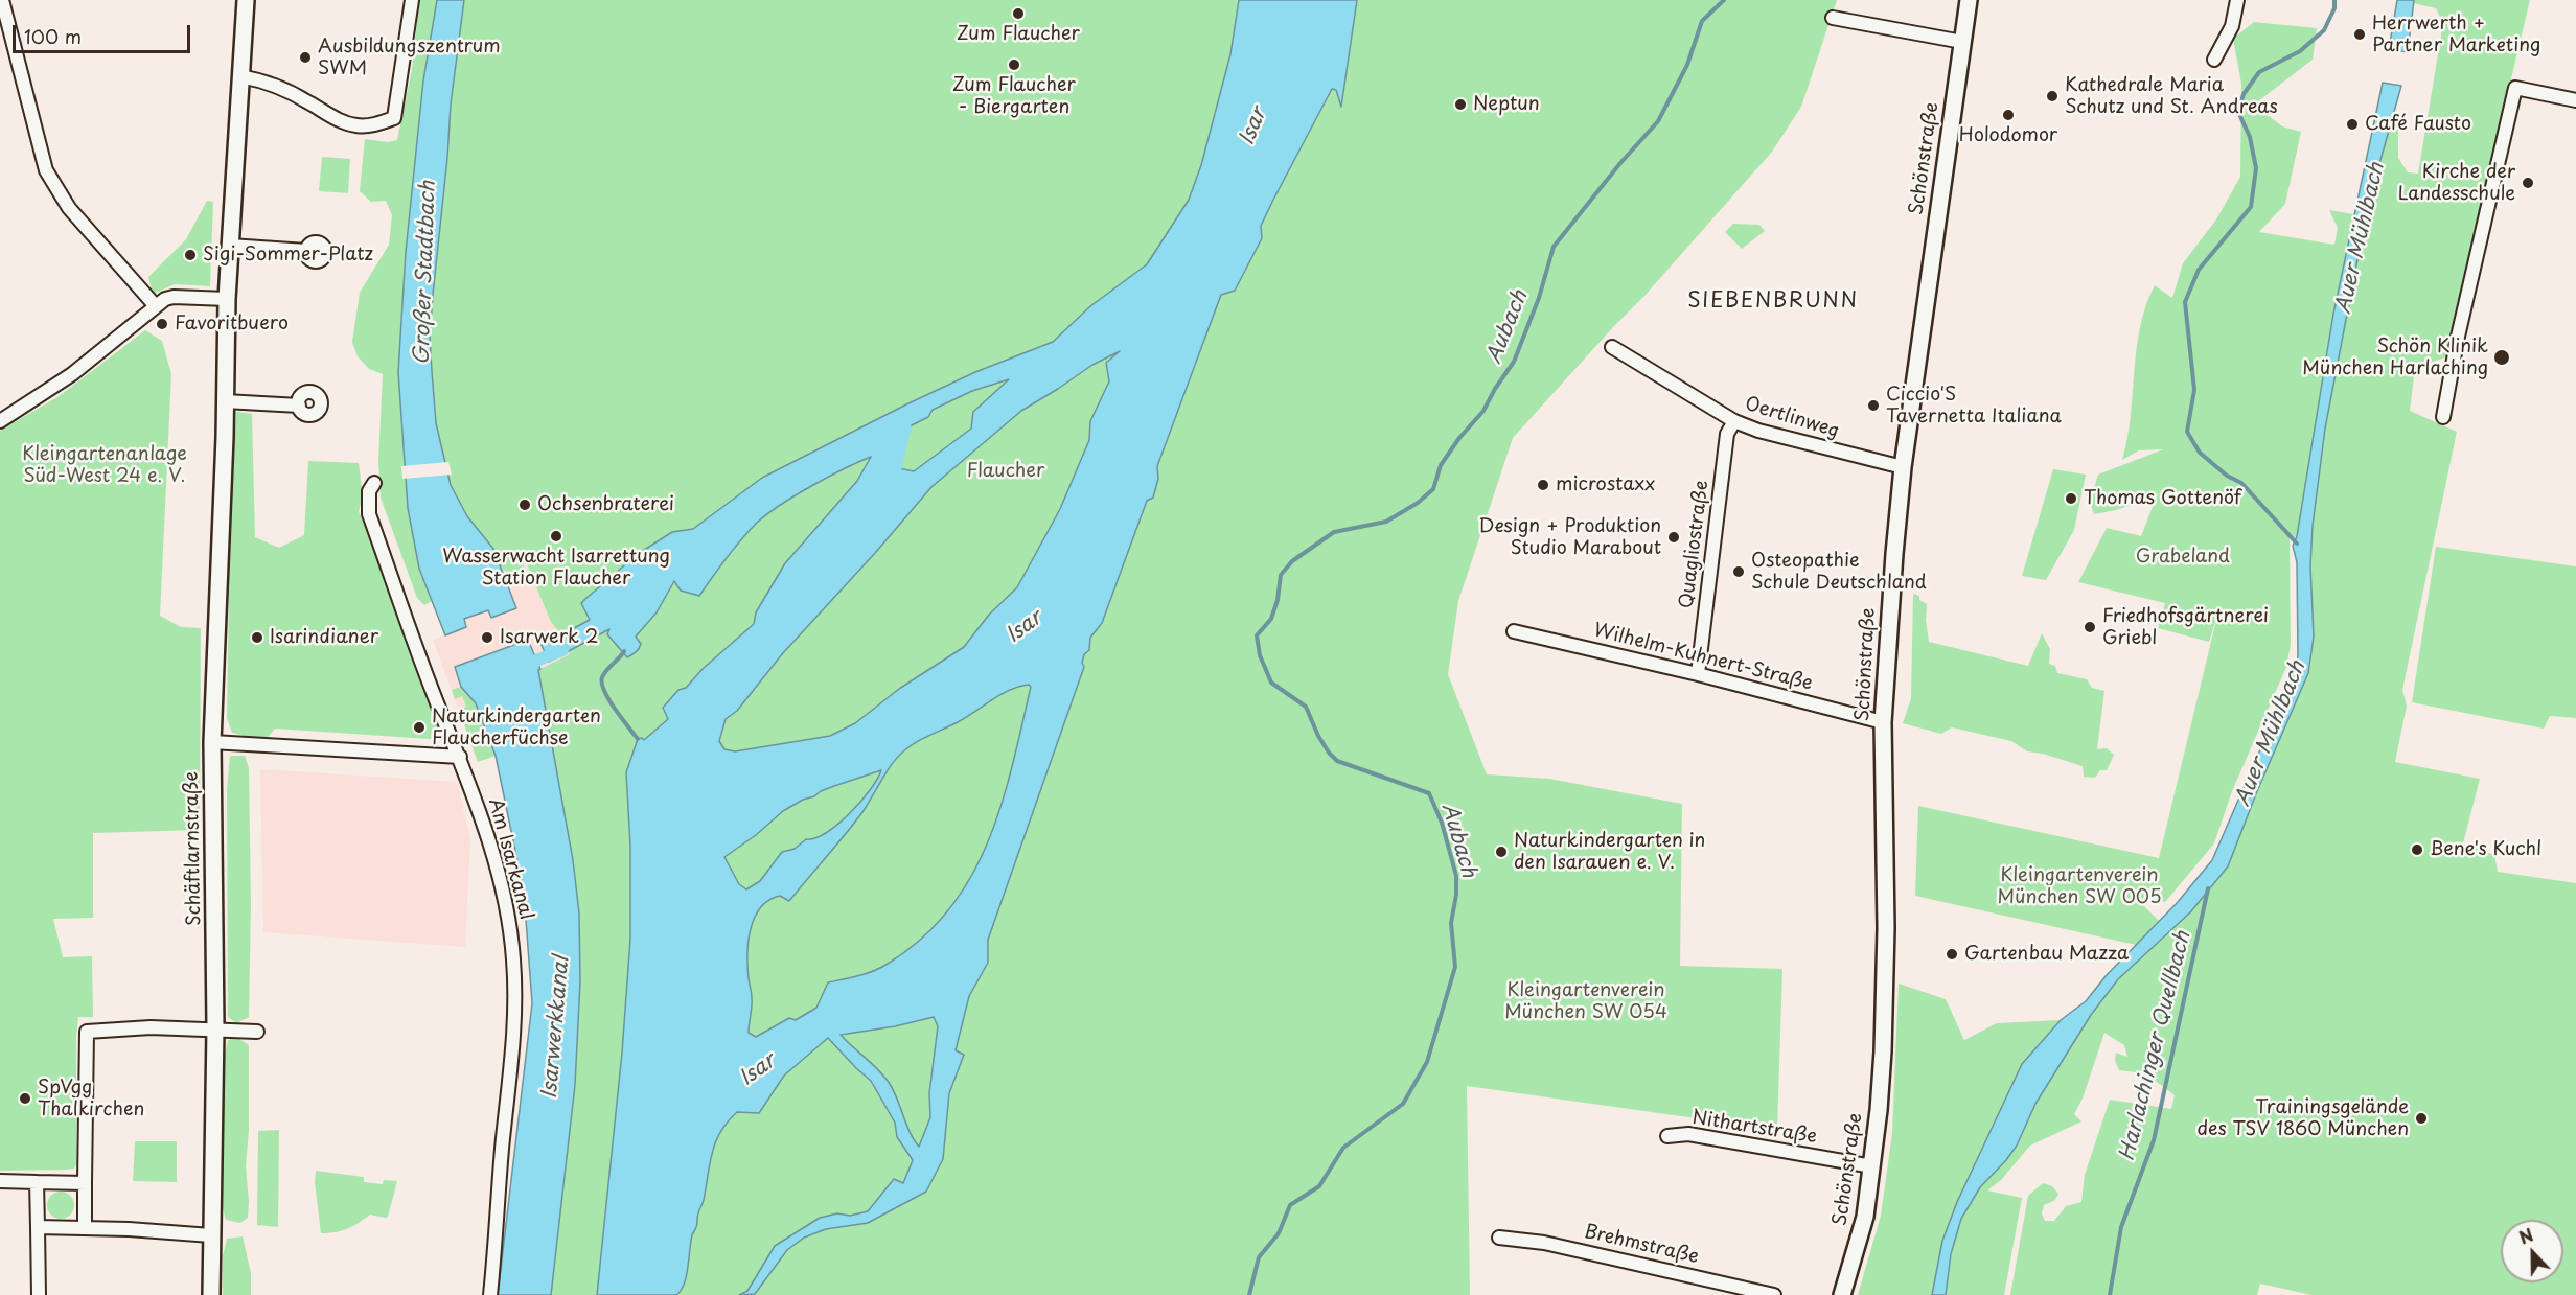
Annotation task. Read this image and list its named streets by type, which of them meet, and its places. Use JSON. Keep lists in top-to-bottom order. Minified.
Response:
{"streets":{"street":["Schönstraße","Oertlinweg","Quagliostraße","Wilhelm-Kuhnert-Straße","Schäftlarnstraße","Am Isarkanal","Nithartstraße","Brehmstraße"]},"crossings":[["Schönstraße","Oertlinweg"],["Schönstraße","Wilhelm-Kuhnert-Straße"],["Schönstraße","Nithartstraße"],["Oertlinweg","Quagliostraße"],["Quagliostraße","Wilhelm-Kuhnert-Straße"]],"districts":["SIEBENBRUNN"],"water":["Isar","Auer Mühlbach","Großer Stadtbach","Aubach","Isarwerkkanal","Harlachinger Quellbach"],"parks":["Kleingartenanlage Süd-West 24 e. V.","Flaucher","Grabeland","Kleingartenverein München SW 005","Kleingartenverein München SW 054"],"places":["Zum Flaucher","Herrwerth + Partner Marketing","Ausbildungszentrum SWM","Zum Flaucher - Biergarten","Kathedrale Maria Schutz und St. Andreas","Neptun","Holodomor","Café Fausto","Kirche der Landesschule","Sigi-Sommer-Platz","Favoritbuero","Schön Klinik München Harlaching","Ciccio'S Tavernetta Italiana","microstaxx","Thomas Gottenöf","Ochsenbraterei","Wasserwacht Isarrettung Station Flaucher","Design + Produktion Studio Marabout","Osteopathie Schule Deutschland","Friedhofsgärtnerei Griebl","Isarindianer","Isarwerk 2","Naturkindergarten Flaucherfüchse","Bene's Kuchl","Naturkindergarten in den Isarauen e. V.","Gartenbau Mazza","SpVgg Thalkirchen","Trainingsgelände des TSV 1860 München"],"scale_bar":"100 m","north":"top"}
